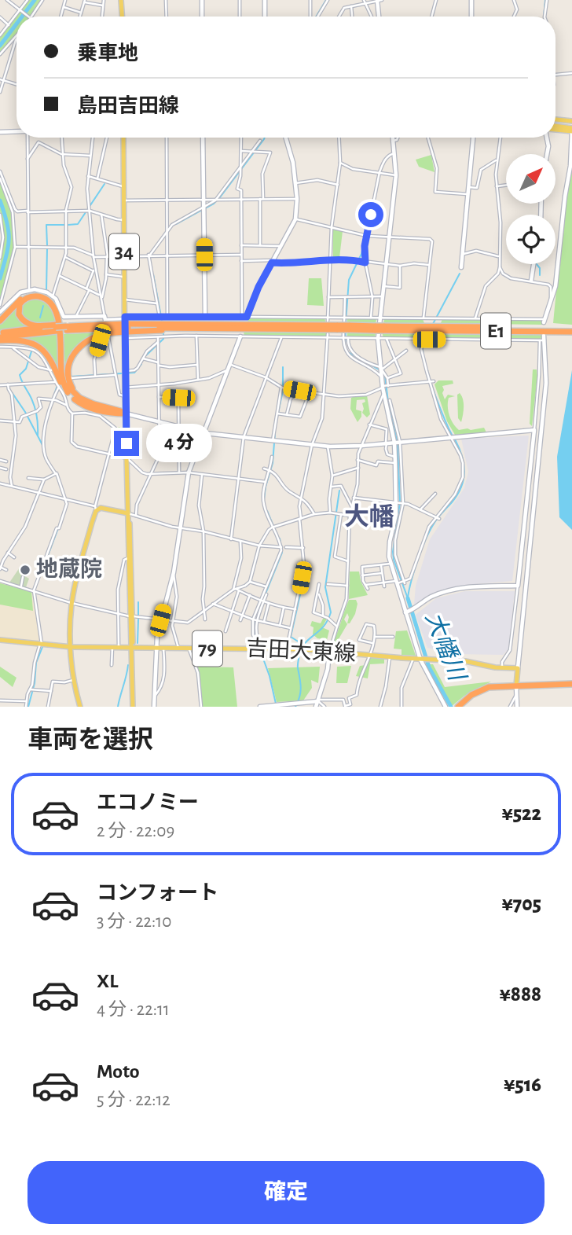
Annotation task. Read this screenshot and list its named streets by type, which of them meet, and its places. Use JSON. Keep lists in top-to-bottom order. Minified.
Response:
{"streets":{"highway":["E1"],"main road":["34","79","吉田大東線"]},"crossings":[["34","E1"],["34","吉田大東線"]],"districts":["大幡"],"water":["大幡川"],"places":["地蔵院"],"north":"top right","page":{"banner":["乗車地","島田吉田線"],"bubble":"4 分","heading":"車両を選択","list":[{"name":"エコノミー","note":"2 分 · 22:09","value":"¥522"},{"name":"コンフォート","note":"3 分 · 22:10","value":"¥705"},{"name":"XL","note":"4 分 · 22:11","value":"¥888"},{"name":"Moto","note":"5 分 · 22:12","value":"¥516"}],"buttons":"確定"}}
